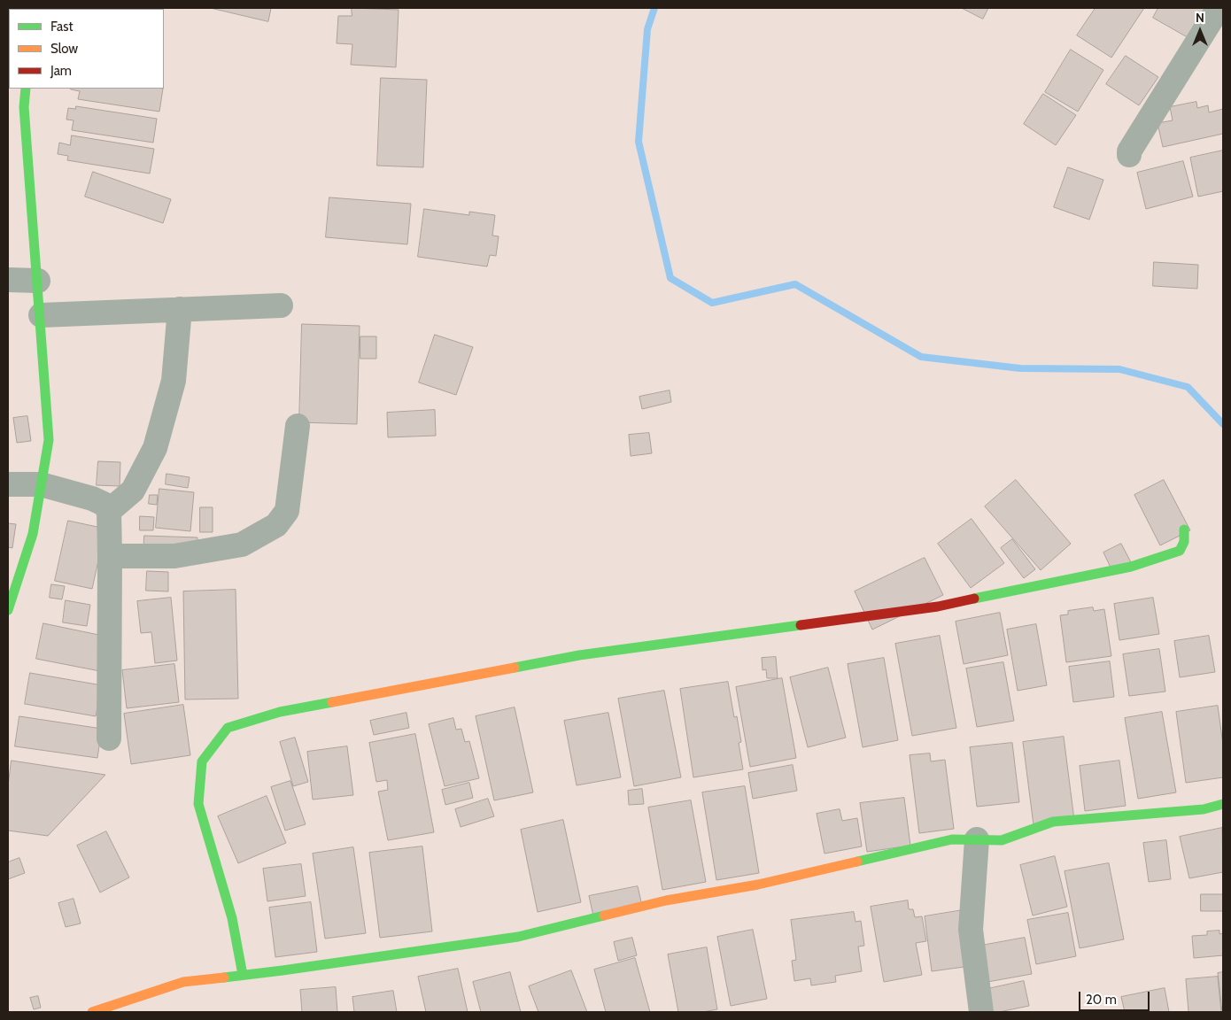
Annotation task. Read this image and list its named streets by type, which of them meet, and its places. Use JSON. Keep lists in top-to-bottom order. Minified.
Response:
{"legend":["Fast","Slow","Jam"],"scale_bar":"20 m","north":"top"}
